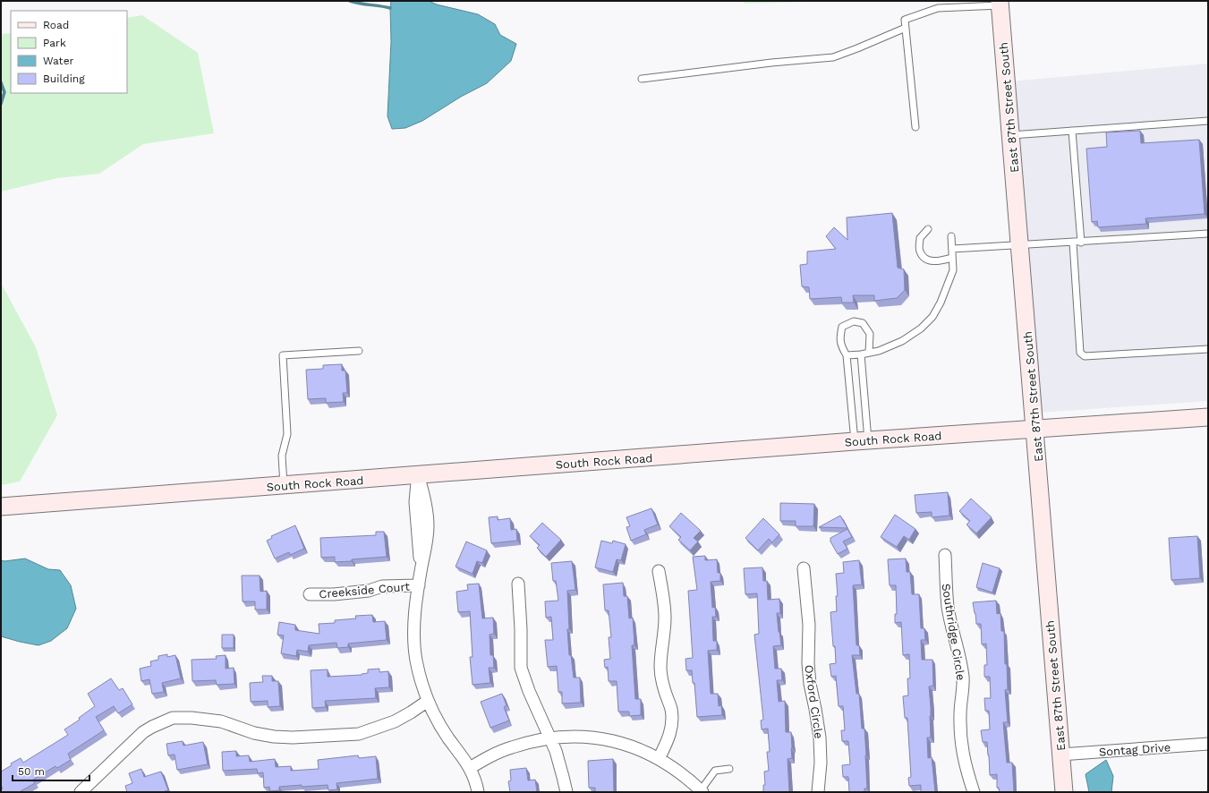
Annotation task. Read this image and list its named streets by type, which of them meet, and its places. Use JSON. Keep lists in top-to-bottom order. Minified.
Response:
{"streets":{"main road":["East 87th Street South","South Rock Road"],"street":["Creekside Court","Southridge Circle","Oxford Circle","Sontag Drive"]},"crossings":[["East 87th Street South","South Rock Road"],["East 87th Street South","Sontag Drive"]],"legend":["Road","Park","Water","Building"],"scale_bar":"50 m"}
